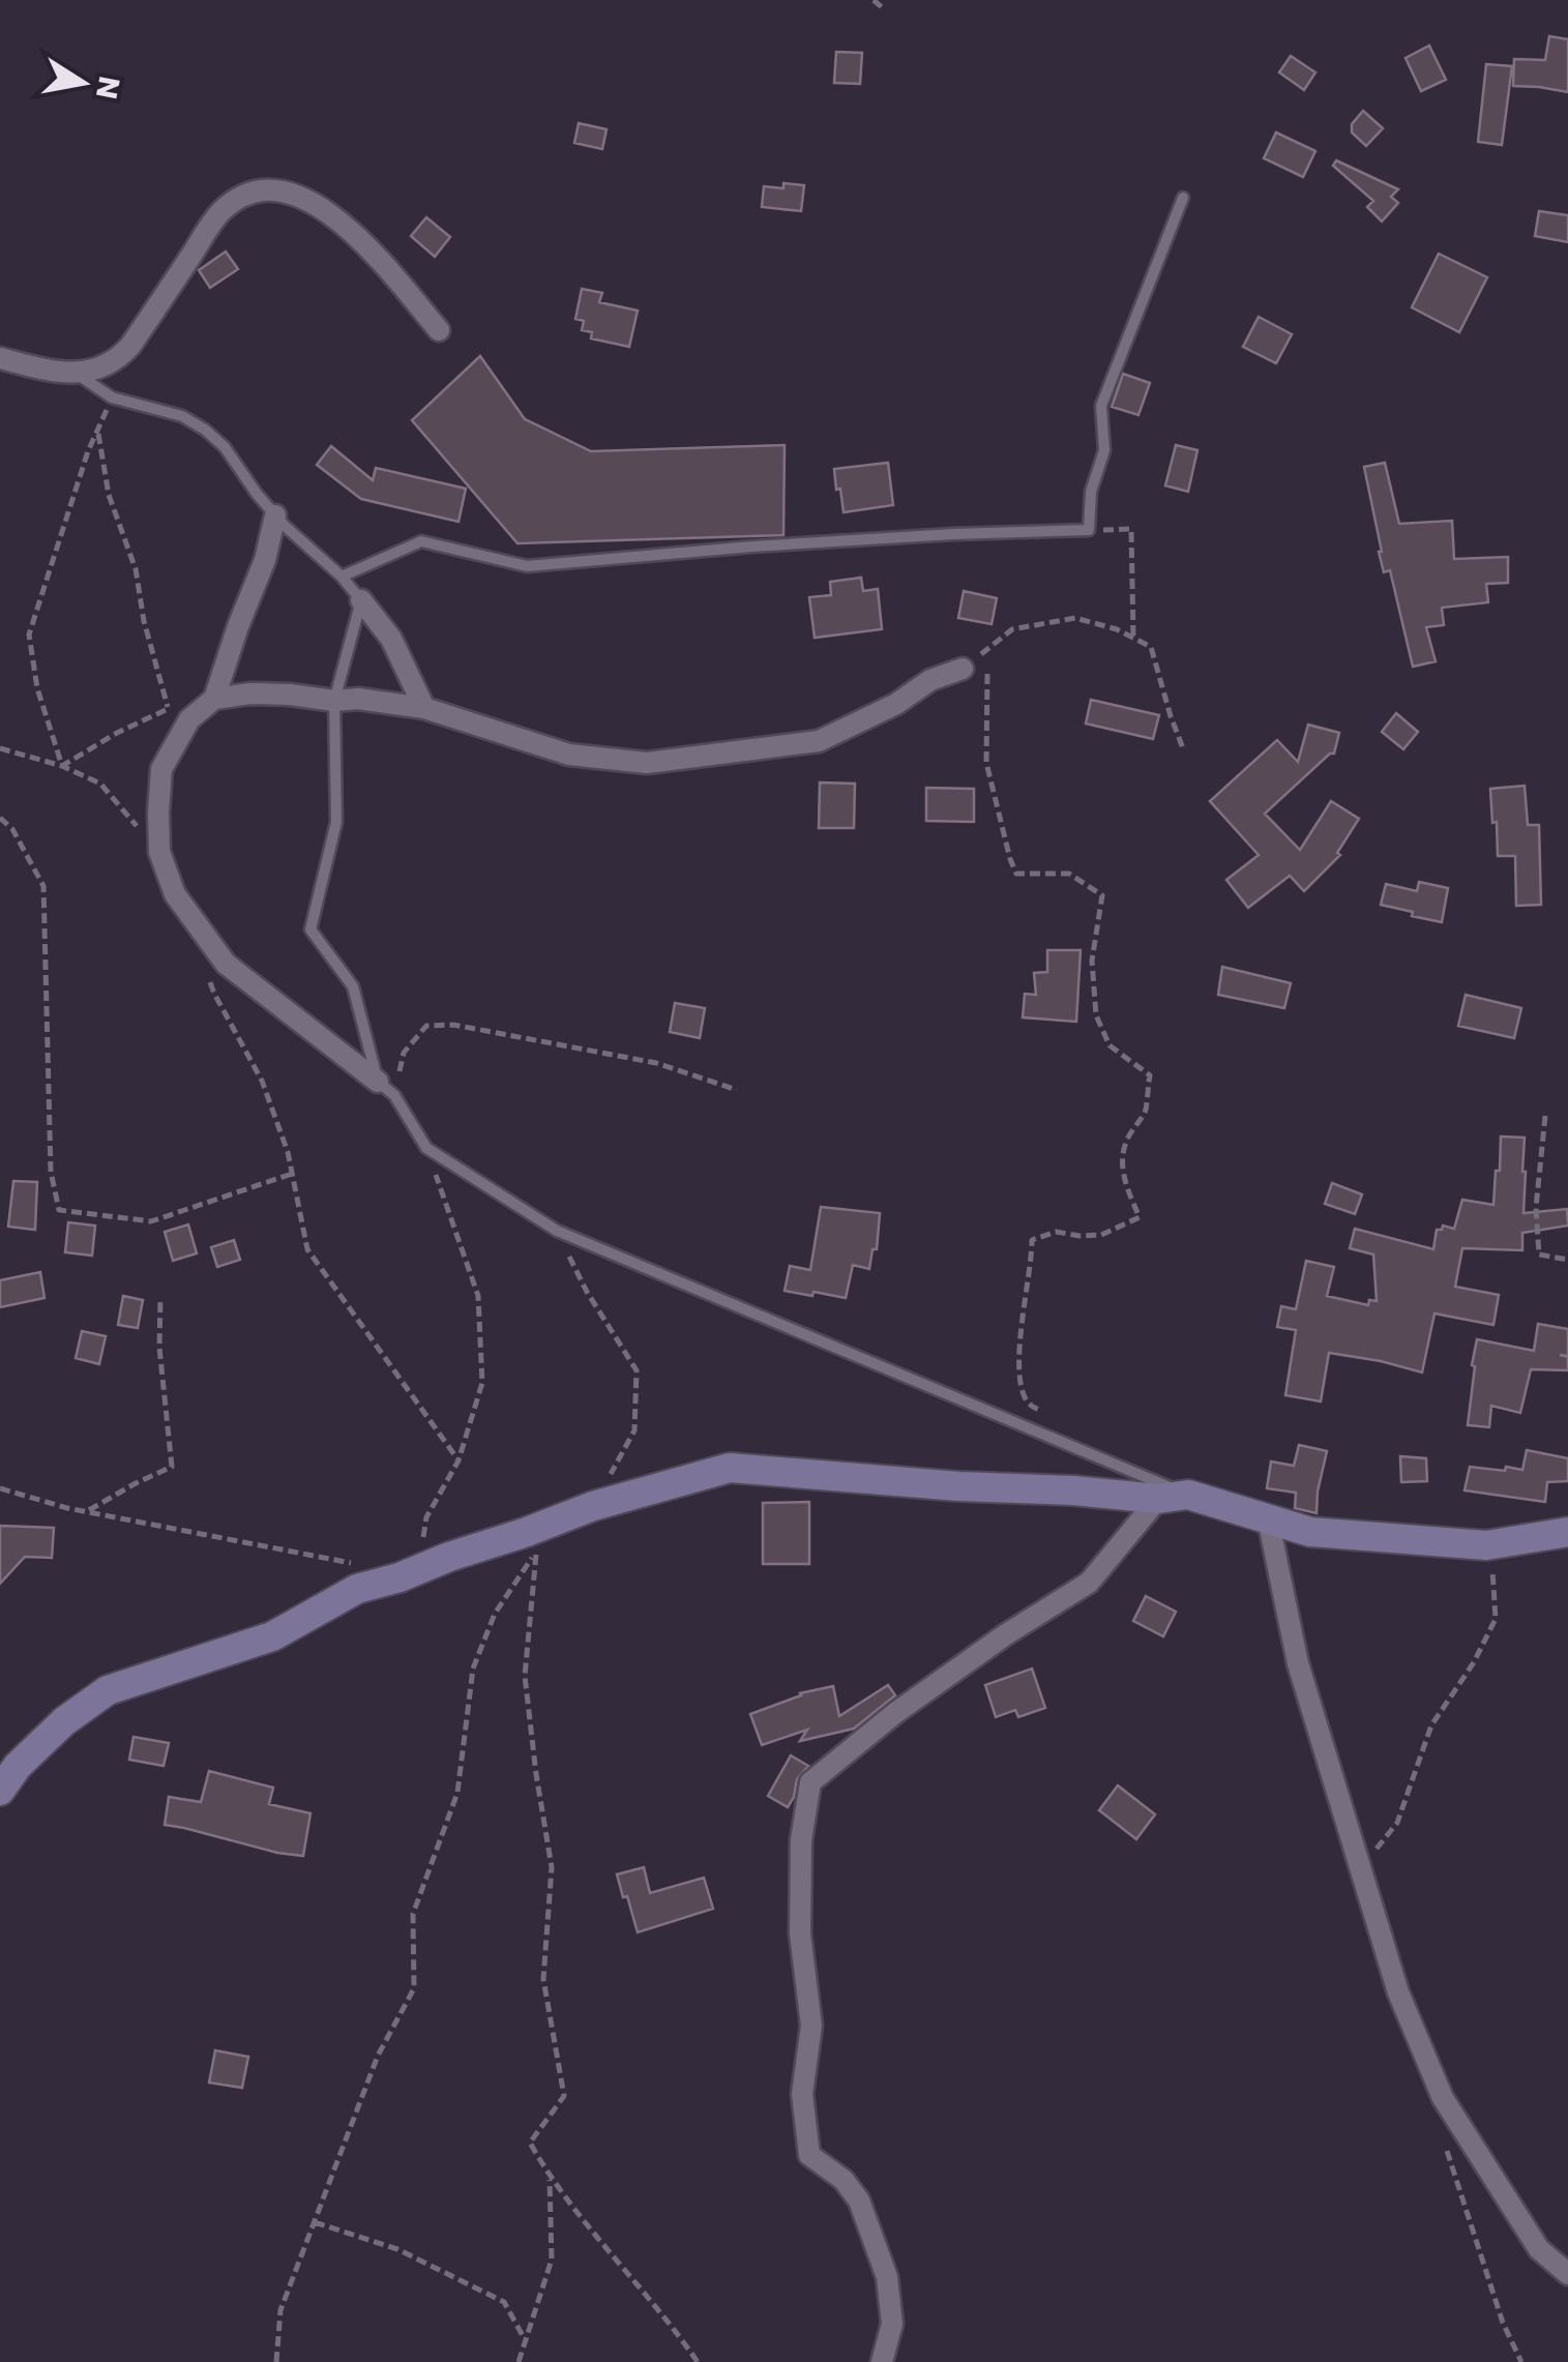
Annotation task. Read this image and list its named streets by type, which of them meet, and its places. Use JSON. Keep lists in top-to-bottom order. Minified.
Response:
{"north":"right"}
